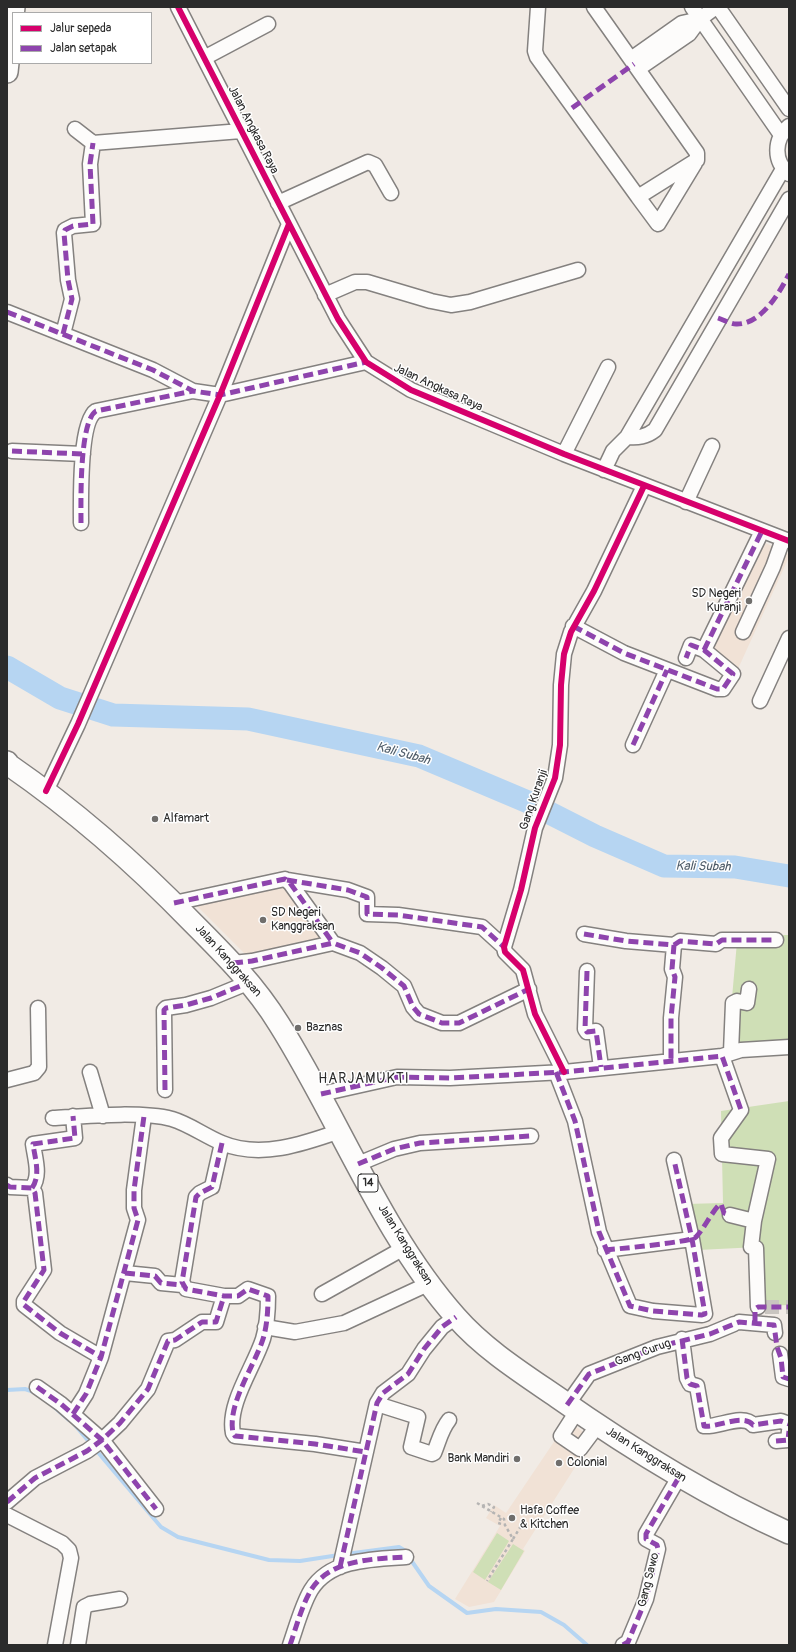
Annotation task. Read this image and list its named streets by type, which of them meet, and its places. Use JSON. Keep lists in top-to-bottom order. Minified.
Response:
{"streets":{"highway":["Jalan Kanggraksan","14"],"street":["Jalan Angkasa Raya","Gang Kuranji","Gang Curug","Gang Sawo"]},"crossings":[["Jalan Angkasa Raya","Gang Kuranji"],["Jalan Kanggraksan","Gang Curug"],["Jalan Kanggraksan","Gang Sawo"]],"districts":["HARJAMUKTI"],"water":["Kali Subah"],"places":["SD Negeri Kuranji","Alfamart","SD Negeri Kanggraksan","Baznas","Bank Mandiri","Colonial","Hafa Coffee & Kitchen"],"legend":["Jalur sepeda","Jalan setapak"]}
